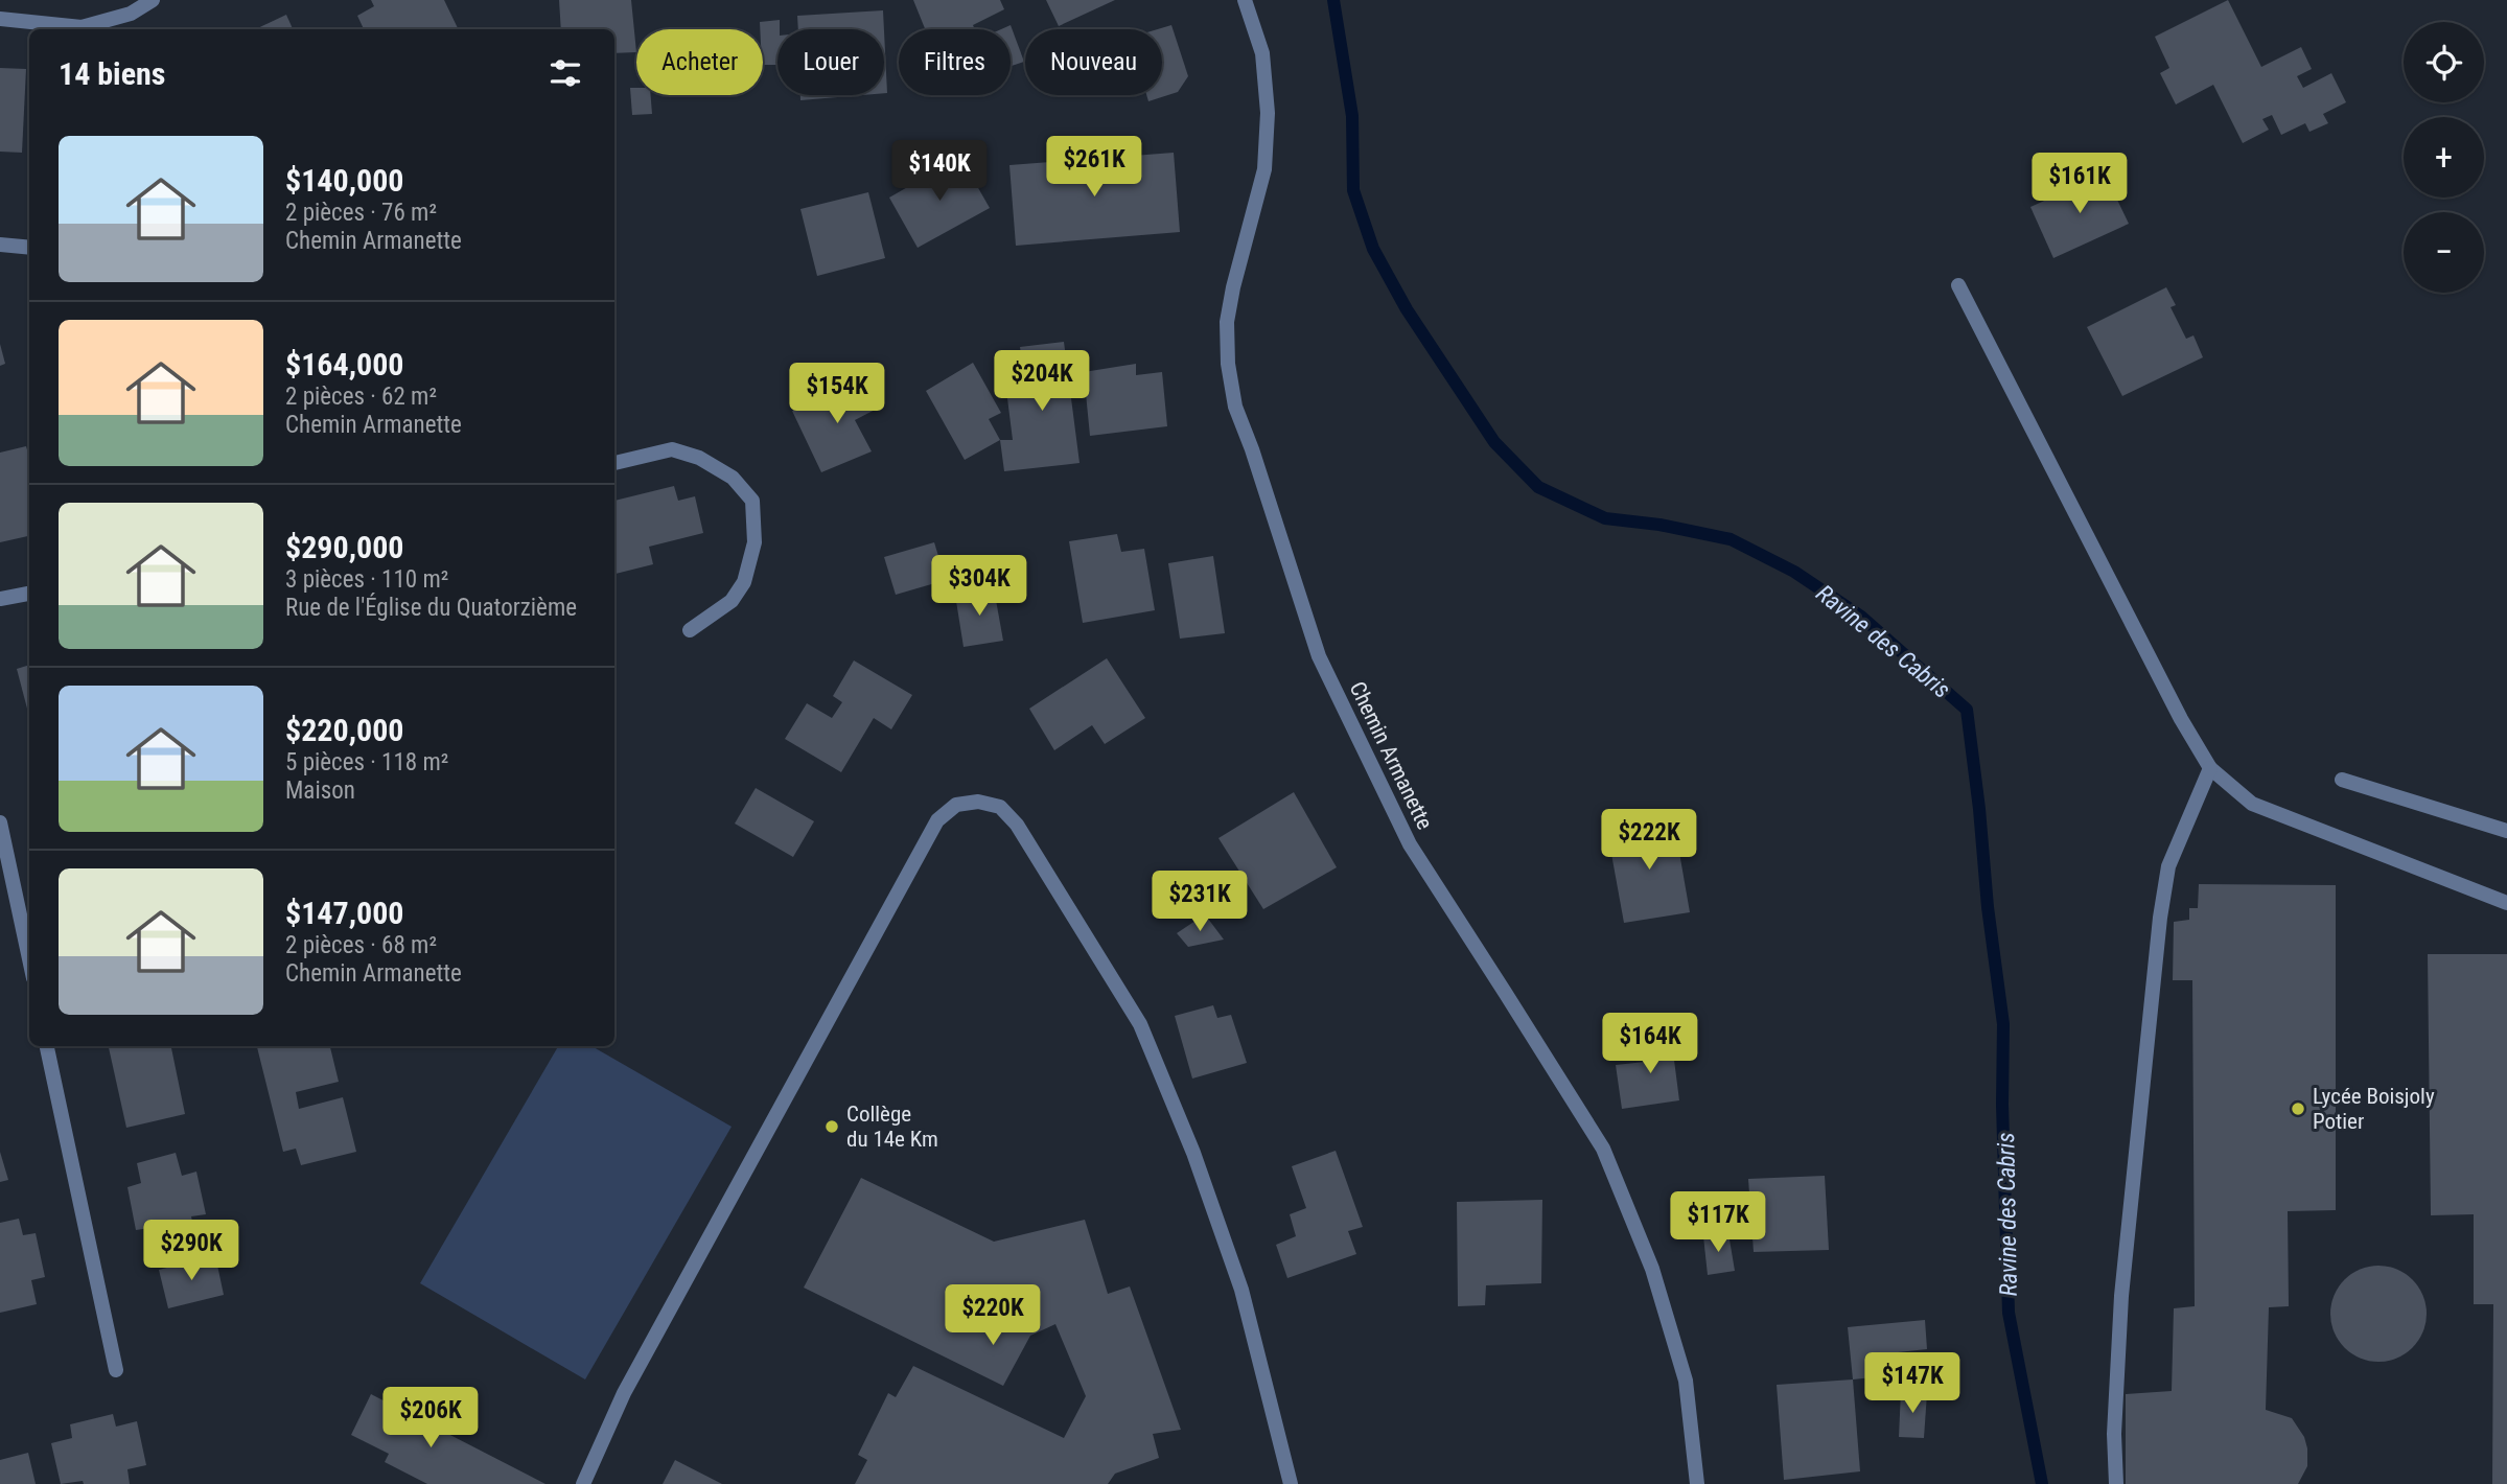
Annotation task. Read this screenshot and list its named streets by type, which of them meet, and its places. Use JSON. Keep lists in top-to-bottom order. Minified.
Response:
{"streets":{"street":["Chemin Armanette"]},"water":["Ravine des Cabris"],"places":["Lycée Boisjoly Potier","Collège du 14e Km"],"page":{"map_buttons":["+","−"],"chip":["Acheter","Louer","Filtres","Nouveau"],"heading":"14 biens","list":[{"name":"$140,000","note":"2 pièces · 76 m² · Chemin Armanette"},{"name":"$164,000","note":"2 pièces · 62 m² · Chemin Armanette"},{"name":"$290,000","note":"3 pièces · 110 m² · Rue de l'Église du Quatorzième"},{"name":"$220,000","note":"5 pièces · 118 m² · Maison"},{"name":"$147,000","note":"2 pièces · 68 m² · Chemin Armanette"}],"price":["$261K","$140K","$161K","$204K","$154K","$304K","$222K","$231K","$164K","$117K","$290K","$220K","$147K","$206K"]}}
